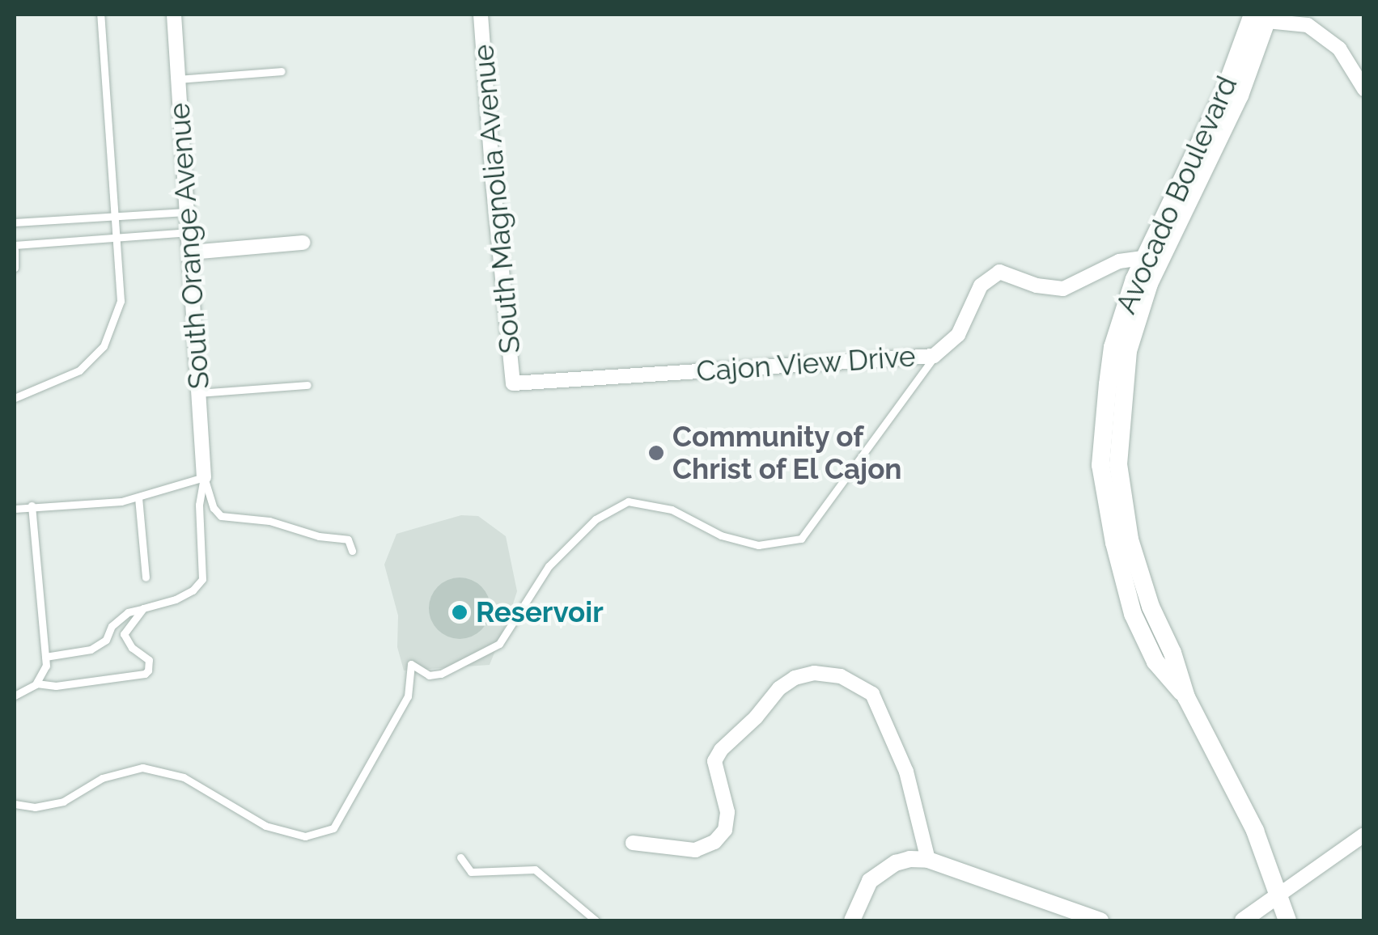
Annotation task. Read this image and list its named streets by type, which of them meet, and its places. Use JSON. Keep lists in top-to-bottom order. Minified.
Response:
{"streets":{"main road":["Avocado Boulevard"],"street":["South Magnolia Avenue","South Orange Avenue","Cajon View Drive"]},"crossings":[["Avocado Boulevard","Cajon View Drive"],["South Magnolia Avenue","Cajon View Drive"]],"places":["Community of Christ of El Cajon","Reservoir"]}
